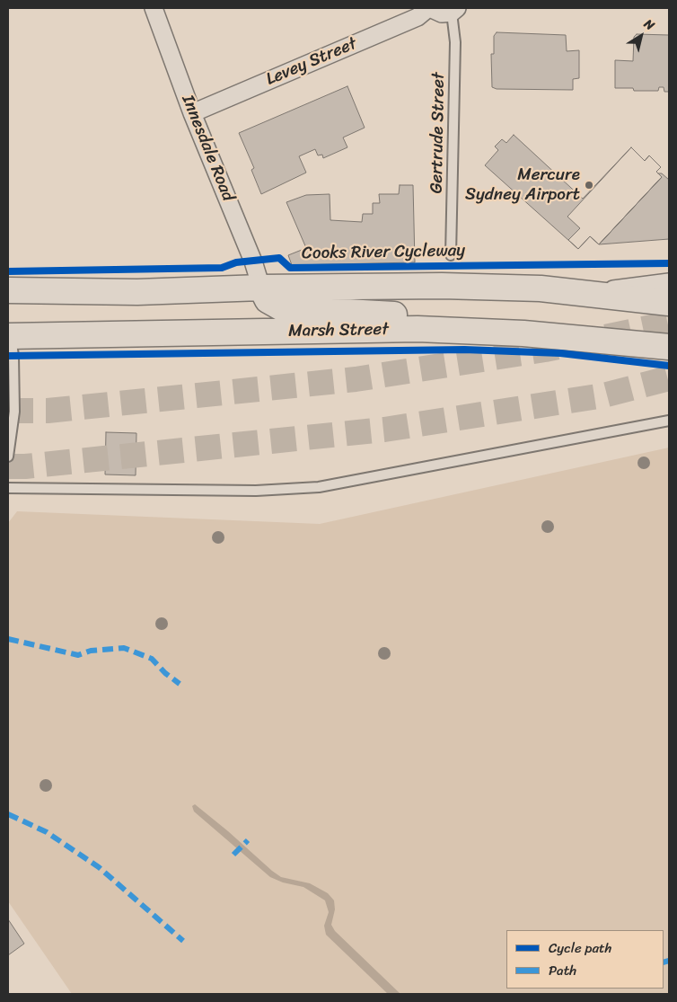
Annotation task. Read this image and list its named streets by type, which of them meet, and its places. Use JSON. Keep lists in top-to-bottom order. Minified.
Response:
{"streets":{"main road":["Marsh Street"],"street":["Levey Street","Innesdale Road"],"lane":["Gertrude Street"],"cycle path":["Cooks River Cycleway"]},"crossings":[["Levey Street","Innesdale Road"]],"places":["Mercure Sydney Airport"],"legend":["Cycle path","Path"],"north":"top right"}
